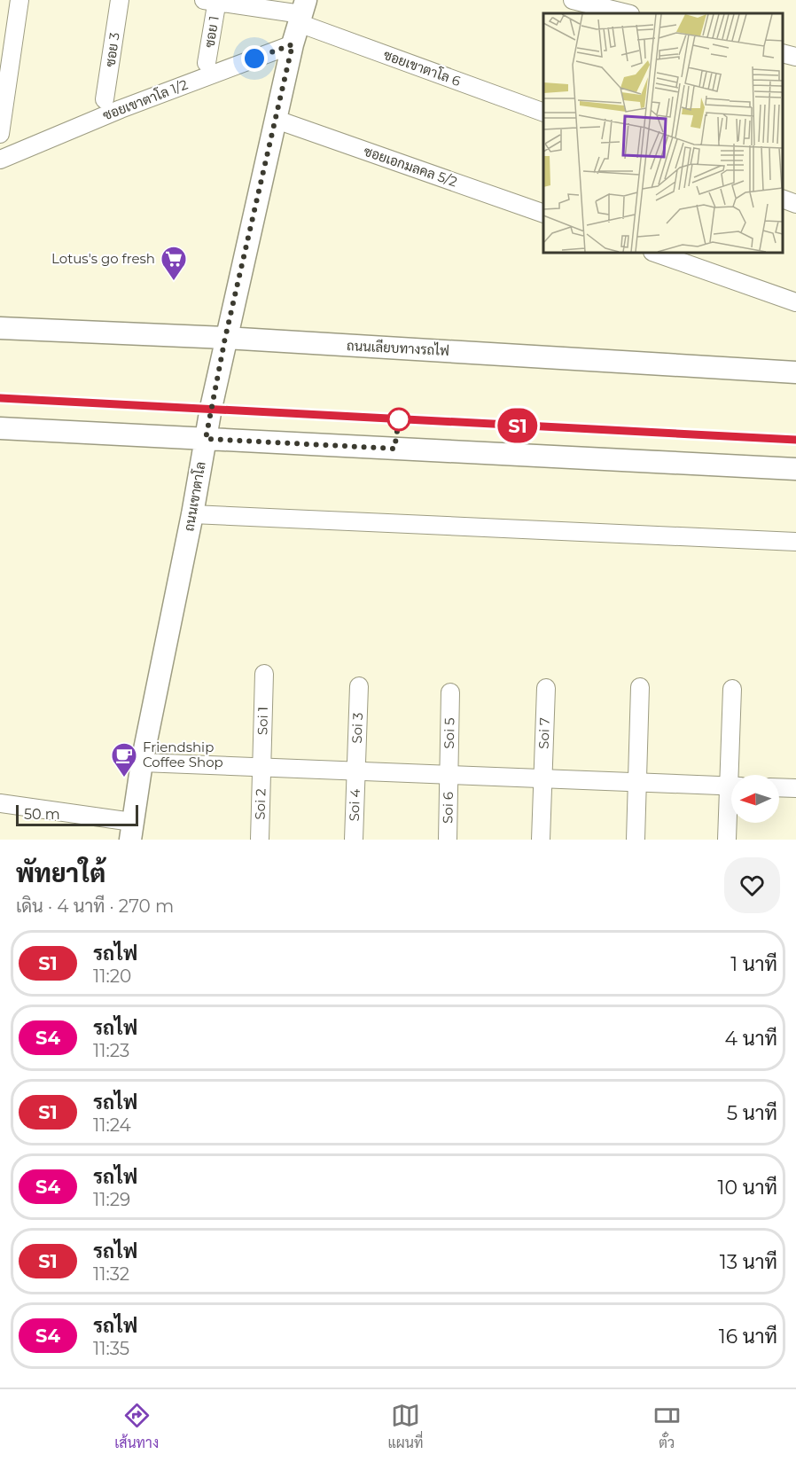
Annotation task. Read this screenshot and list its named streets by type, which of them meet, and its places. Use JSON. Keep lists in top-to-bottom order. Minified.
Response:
{"streets":{"street":["ซอย 1","ซอย 3","ซอยเขาตาโล 6","ซอยเขาตาโล 1/2","ซอยเอกมลคล 5/2","ถนนเลียบทางรถไฟ","ถนนเขาตาโล","Soi 1","Soi 3","Soi 5","Soi 7","Soi 2","Soi 4","Soi 6"]},"crossings":[["ซอย 1","ซอยเขาตาโล 6"],["ซอยเขาตาโล 6","ถนนเขาตาโล"],["ซอยเขาตาโล 1/2","ถนนเขาตาโล"],["ซอยเอกมลคล 5/2","ถนนเขาตาโล"],["ถนนเลียบทางรถไฟ","ถนนเขาตาโล"],["Soi 1","Soi 2"],["Soi 3","Soi 4"],["Soi 5","Soi 6"]],"places":{"supermarket":["Lotus's go fresh"],"cafe":["Friendship Coffee Shop"]},"scale_bar":"50 m","north":"left","page":{"on_map":"S1","scale":"50 m","heading":["พัทยาใต้","เดิน · 4 นาที · 270 m"],"list":[{"mark":"S1","name":"รถไฟ","note":"11:20","value":"1 นาที"},{"mark":"S4","name":"รถไฟ","note":"11:23","value":"4 นาที"},{"mark":"S1","name":"รถไฟ","note":"11:24","value":"5 นาที"},{"mark":"S4","name":"รถไฟ","note":"11:29","value":"10 นาที"},{"mark":"S1","name":"รถไฟ","note":"11:32","value":"13 นาที"},{"mark":"S4","name":"รถไฟ","note":"11:35","value":"16 นาที"}],"tabs":["เส้นทาง","แผนที่","ตั๋ว"]}}
